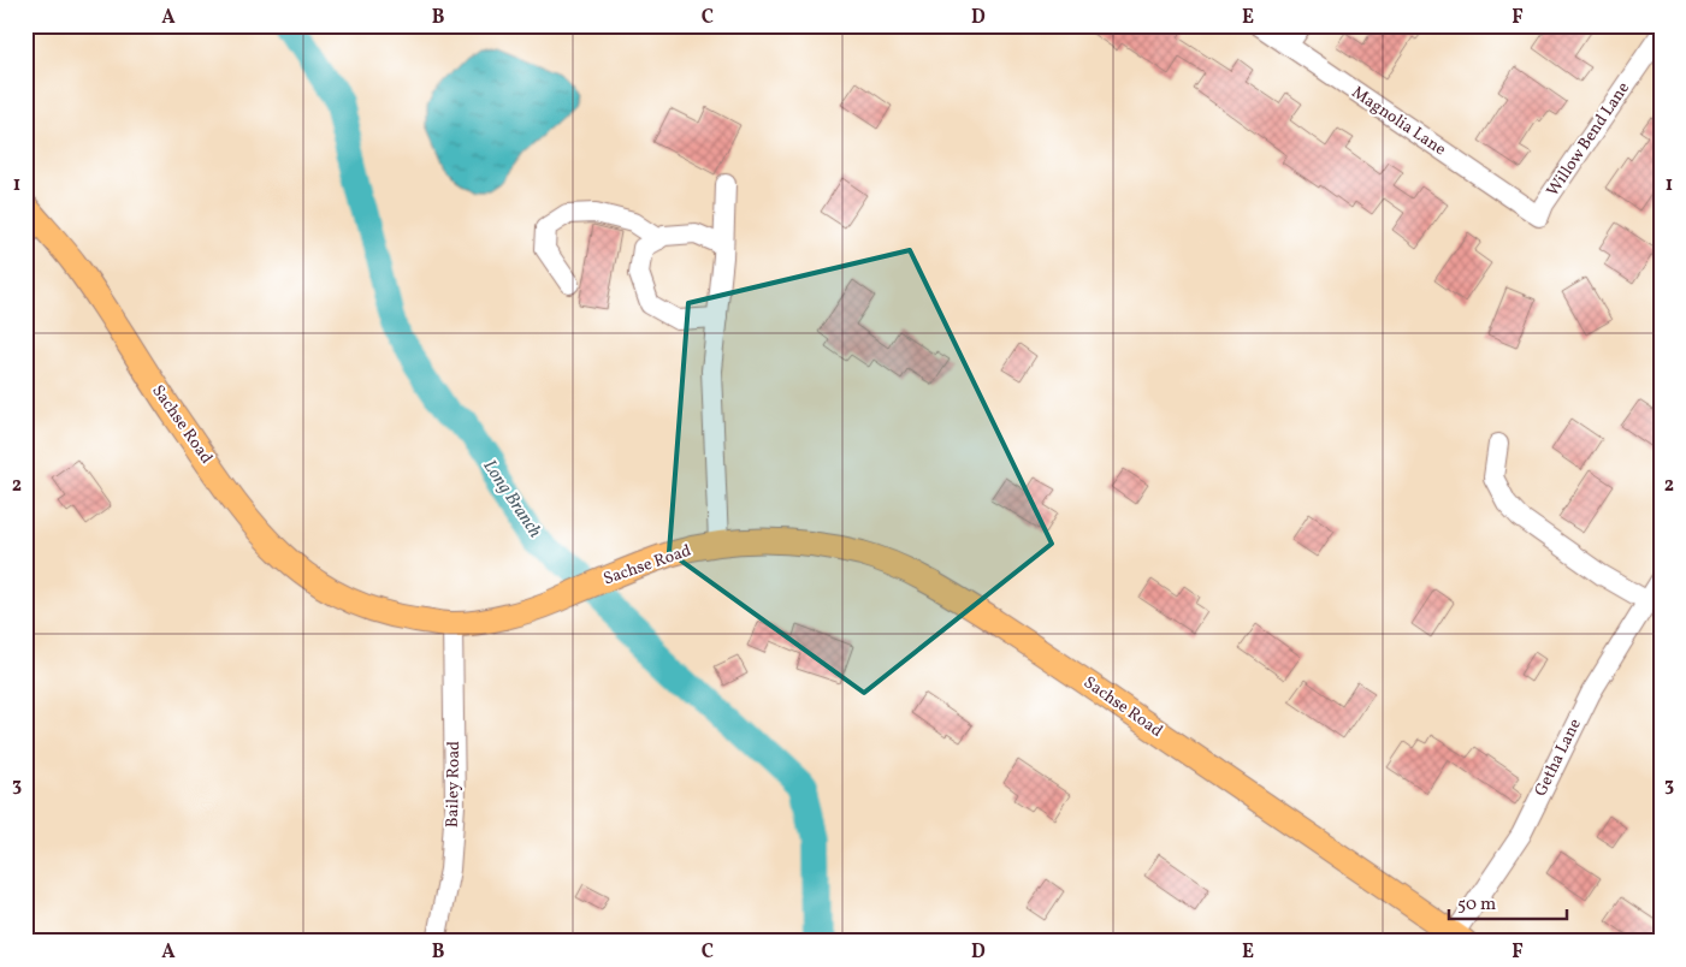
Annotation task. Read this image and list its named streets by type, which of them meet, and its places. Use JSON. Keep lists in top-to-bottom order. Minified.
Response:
{"streets":{"main road":["Sachse Road"],"street":["Magnolia Lane","Willow Bend Lane","Getha Lane","Bailey Road"]},"crossings":[["Magnolia Lane","Willow Bend Lane"],["Sachse Road","Getha Lane"],["Sachse Road","Bailey Road"]],"water":["Long Branch"],"scale_bar":"50 m","grid":{"columns":["A","B","C","D","E","F"],"rows":["1","2","3"]}}
